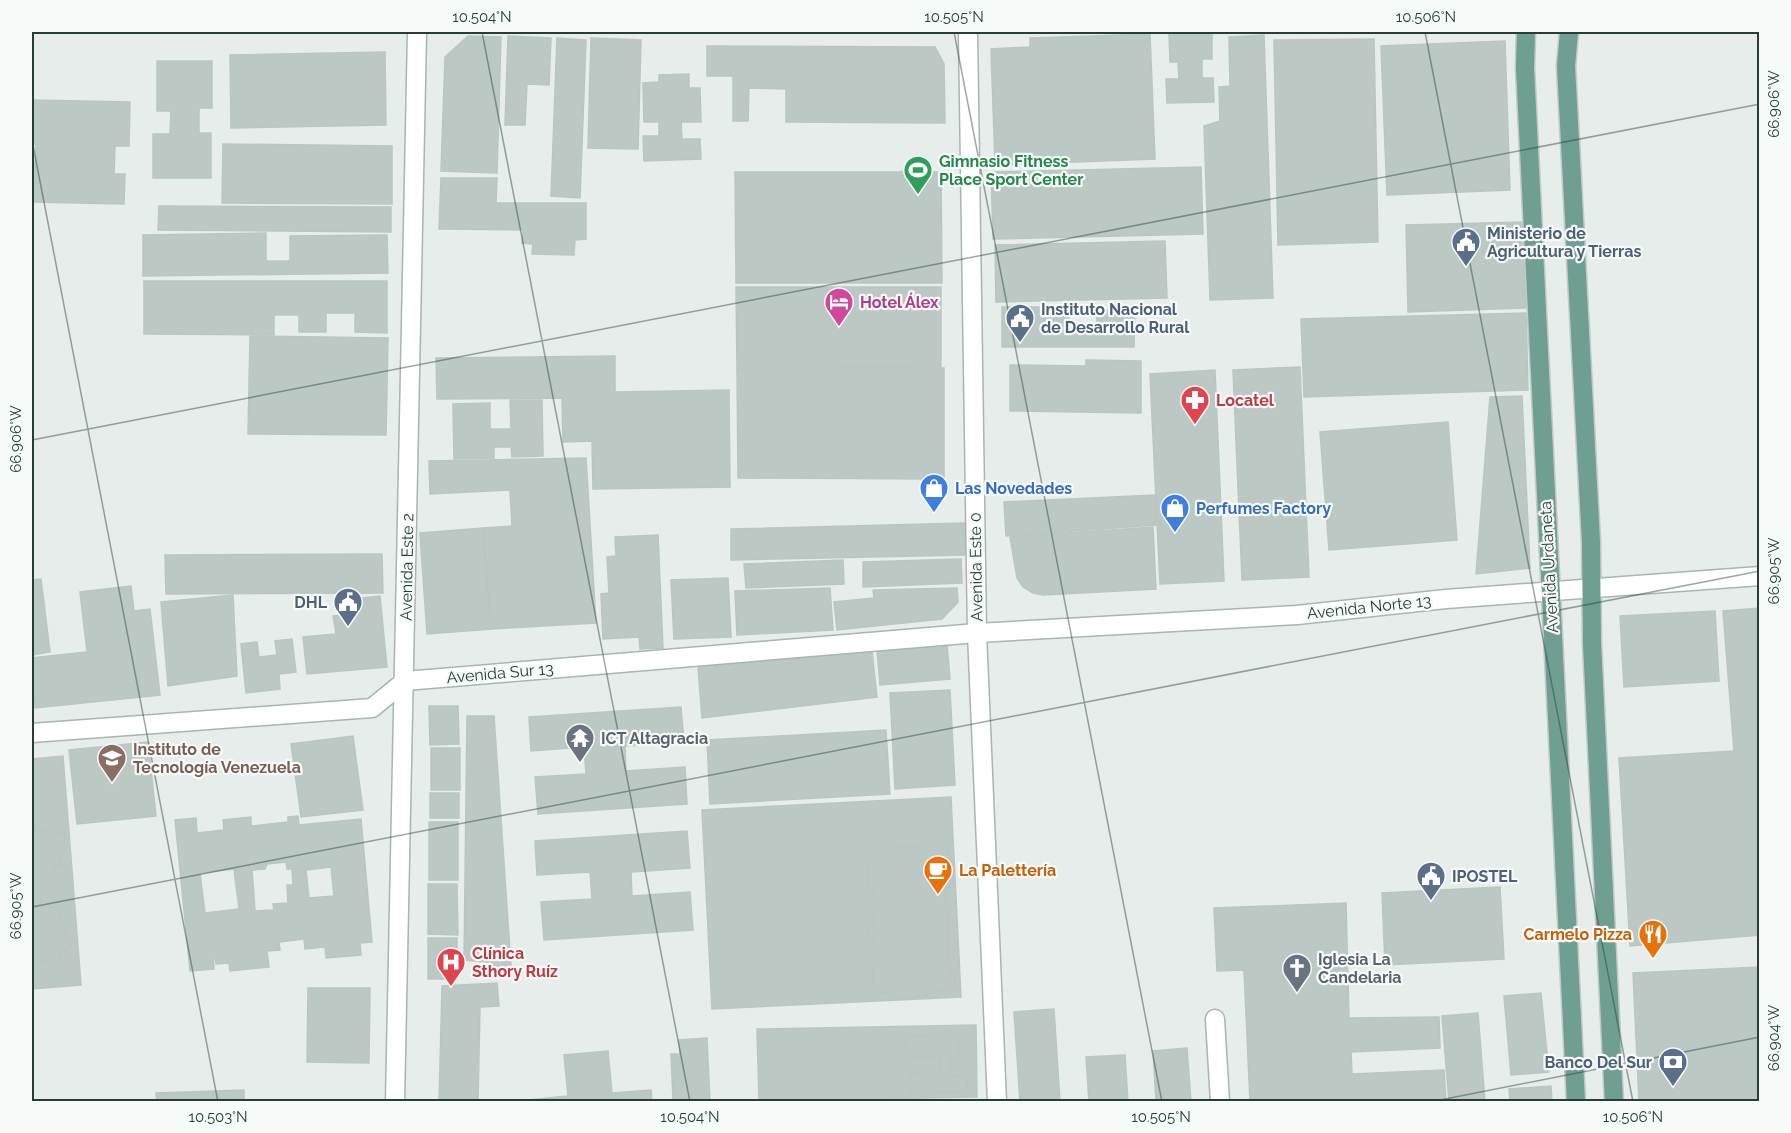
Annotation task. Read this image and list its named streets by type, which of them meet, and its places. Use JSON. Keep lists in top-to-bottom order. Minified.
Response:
{"streets":{"main road":["Avenida Urdaneta"],"street":["Avenida Este 2","Avenida Este 0","Avenida Norte 13","Avenida Sur 13"]},"crossings":[["Avenida Este 2","Avenida Sur 13"],["Avenida Este 0","Avenida Norte 13"],["Avenida Este 0","Avenida Sur 13"],["Avenida Urdaneta","Avenida Norte 13"],["Avenida Norte 13","Avenida Sur 13"]],"places":{"sports":["Gimnasio Fitness Place Sport Center"],"public building":["Ministerio de Agricultura y Tierras","Instituto Nacional de Desarrollo Rural","DHL","IPOSTEL"],"hotel":["Hotel Álex"],"pharmacy":["Locatel"],"shop":["Las Novedades","Perfumes Factory"],"temple":["ICT Altagracia"],"school or university":["Instituto de Tecnología Venezuela"],"cafe":["La Palettería"],"restaurant":["Carmelo Pizza"],"hospital":["Clínica Sthory Ruíz"],"church":["Iglesia La Candelaria"],"bank":["Banco Del Sur"]},"coordinates":["10.504°N","10.505°N","10.506°N","66.906°W","66.905°W","66.904°W","10.503°N"]}
